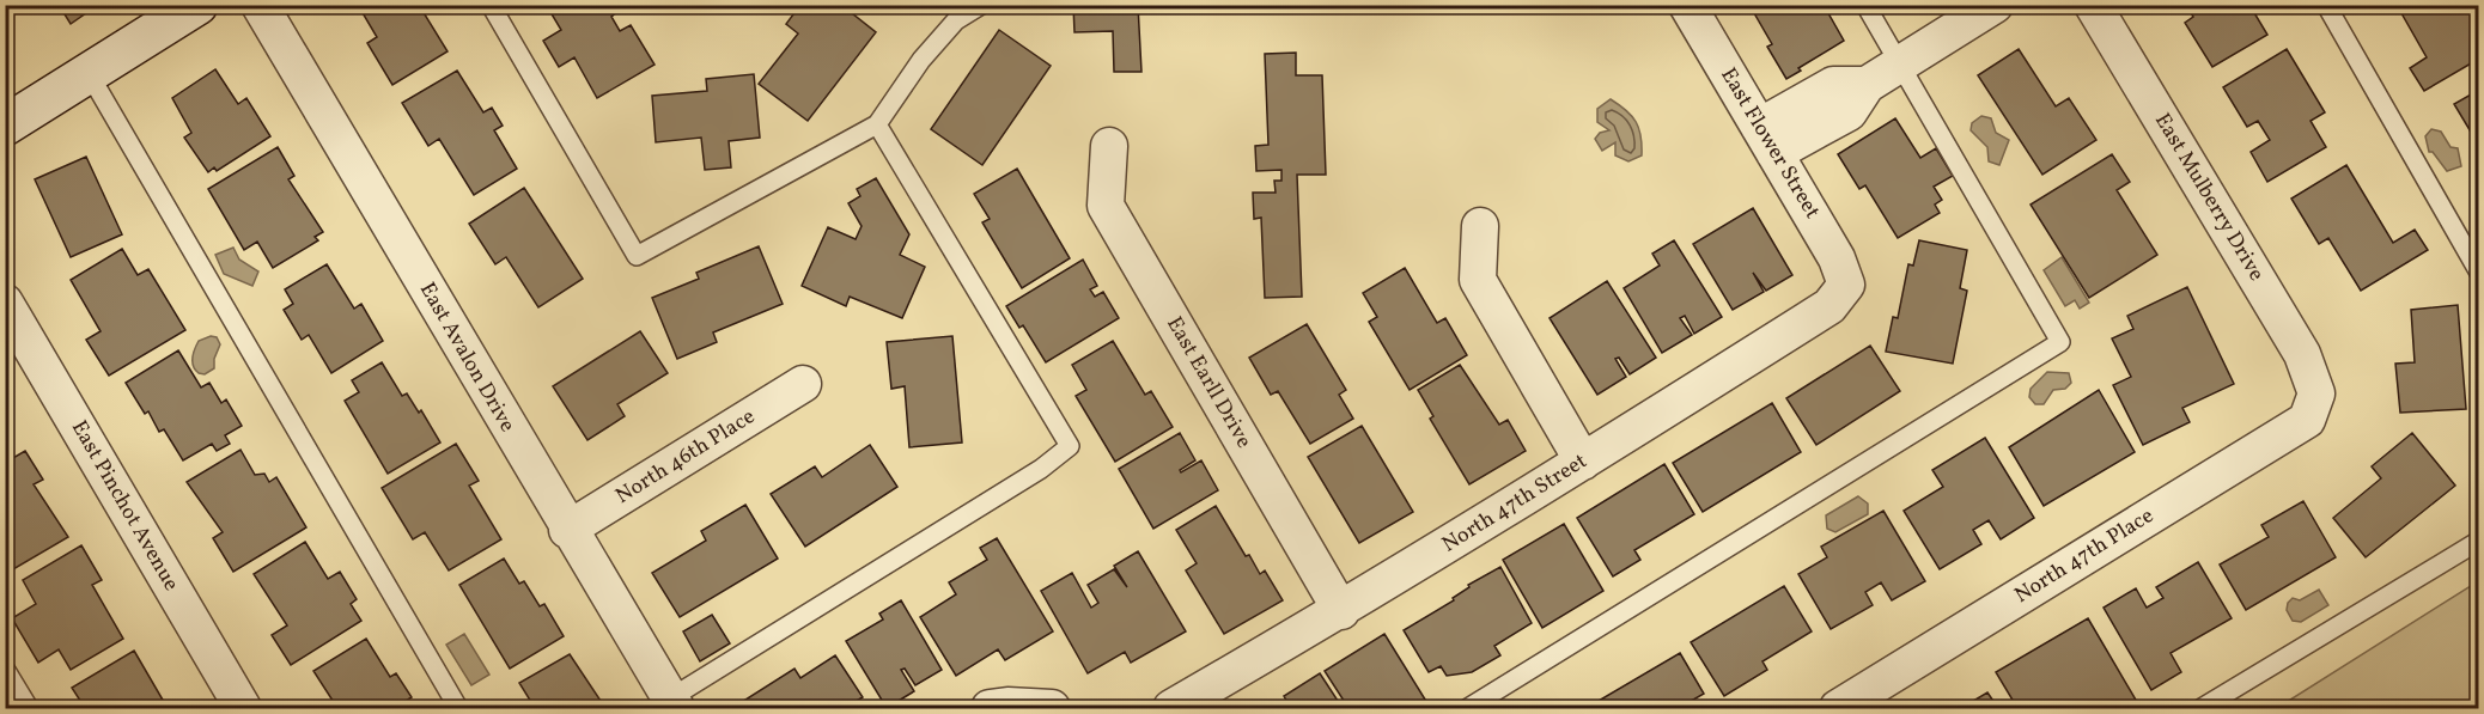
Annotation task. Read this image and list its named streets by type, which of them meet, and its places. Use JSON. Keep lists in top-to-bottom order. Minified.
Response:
{"streets":{"street":["East Flower Street","East Mulberry Drive","East Avalon Drive","East Earll Drive","North 46th Place","North 47th Street","East Pinchot Avenue","North 47th Place"]},"crossings":[["East Flower Street","North 47th Street"],["East Mulberry Drive","North 47th Place"],["East Avalon Drive","North 46th Place"],["East Earll Drive","North 47th Street"]]}
